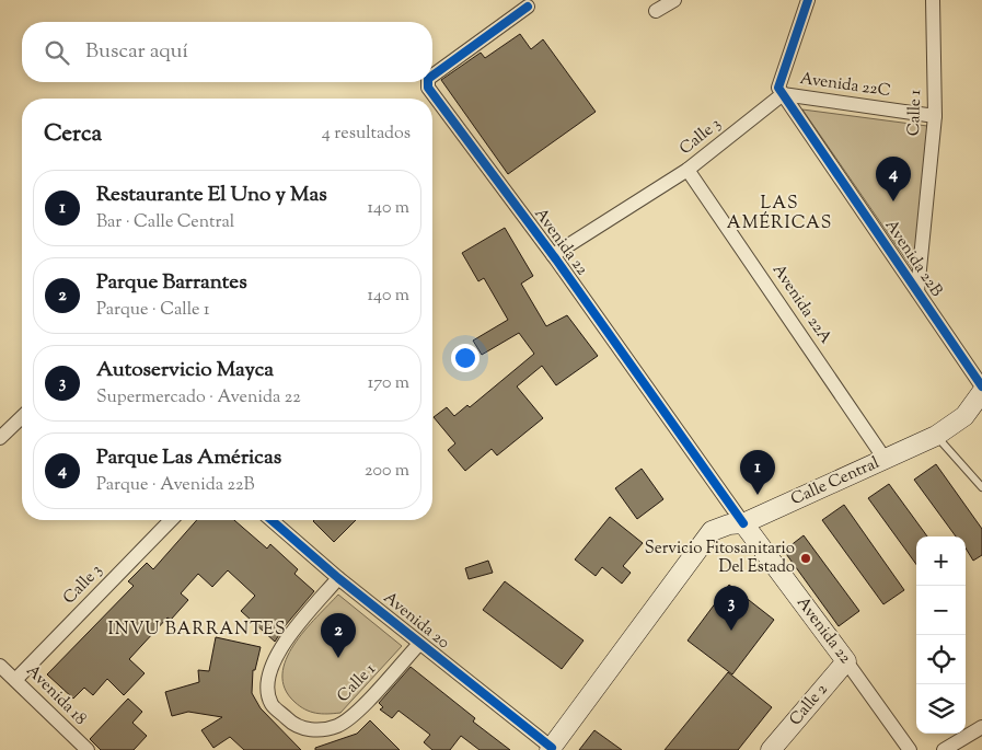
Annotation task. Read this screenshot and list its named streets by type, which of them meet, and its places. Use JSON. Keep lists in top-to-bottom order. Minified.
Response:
{"streets":{"main road":["Avenida 22","Calle Central","Calle 2"],"street":["Avenida 22C","Calle 1","Calle 3","Avenida 22B","Avenida 22A","Avenida 20","Avenida 18"]},"crossings":[["Avenida 22C","Calle 1"],["Avenida 22C","Calle 3"],["Avenida 22C","Avenida 22B"],["Calle 1","Avenida 22B"],["Calle 1","Avenida 20"],["Calle 3","Avenida 22"],["Calle 3","Avenida 22B"],["Calle 3","Avenida 22A"],["Calle 3","Avenida 18"],["Avenida 22","Calle Central"],["Avenida 22","Calle 2"],["Avenida 22A","Calle Central"],["Calle Central","Avenida 20"]],"districts":["LAS AMÉRICAS","INVU BARRANTES"],"places":["Servicio Fitosanitario Del Estado"],"page":{"search":"Buscar aquí","heading":["Cerca","4 resultados"],"pins":["4","1","3","2"],"list":[{"mark":"1","name":"Restaurante El Uno y Mas","note":"Bar · Calle Central","value":"140 m"},{"mark":"2","name":"Parque Barrantes","note":"Parque · Calle 1","value":"140 m"},{"mark":"3","name":"Autoservicio Mayca","note":"Supermercado · Avenida 22","value":"170 m"},{"mark":"4","name":"Parque Las Américas","note":"Parque · Avenida 22B","value":"200 m"}],"map_buttons":["+","−"]}}
